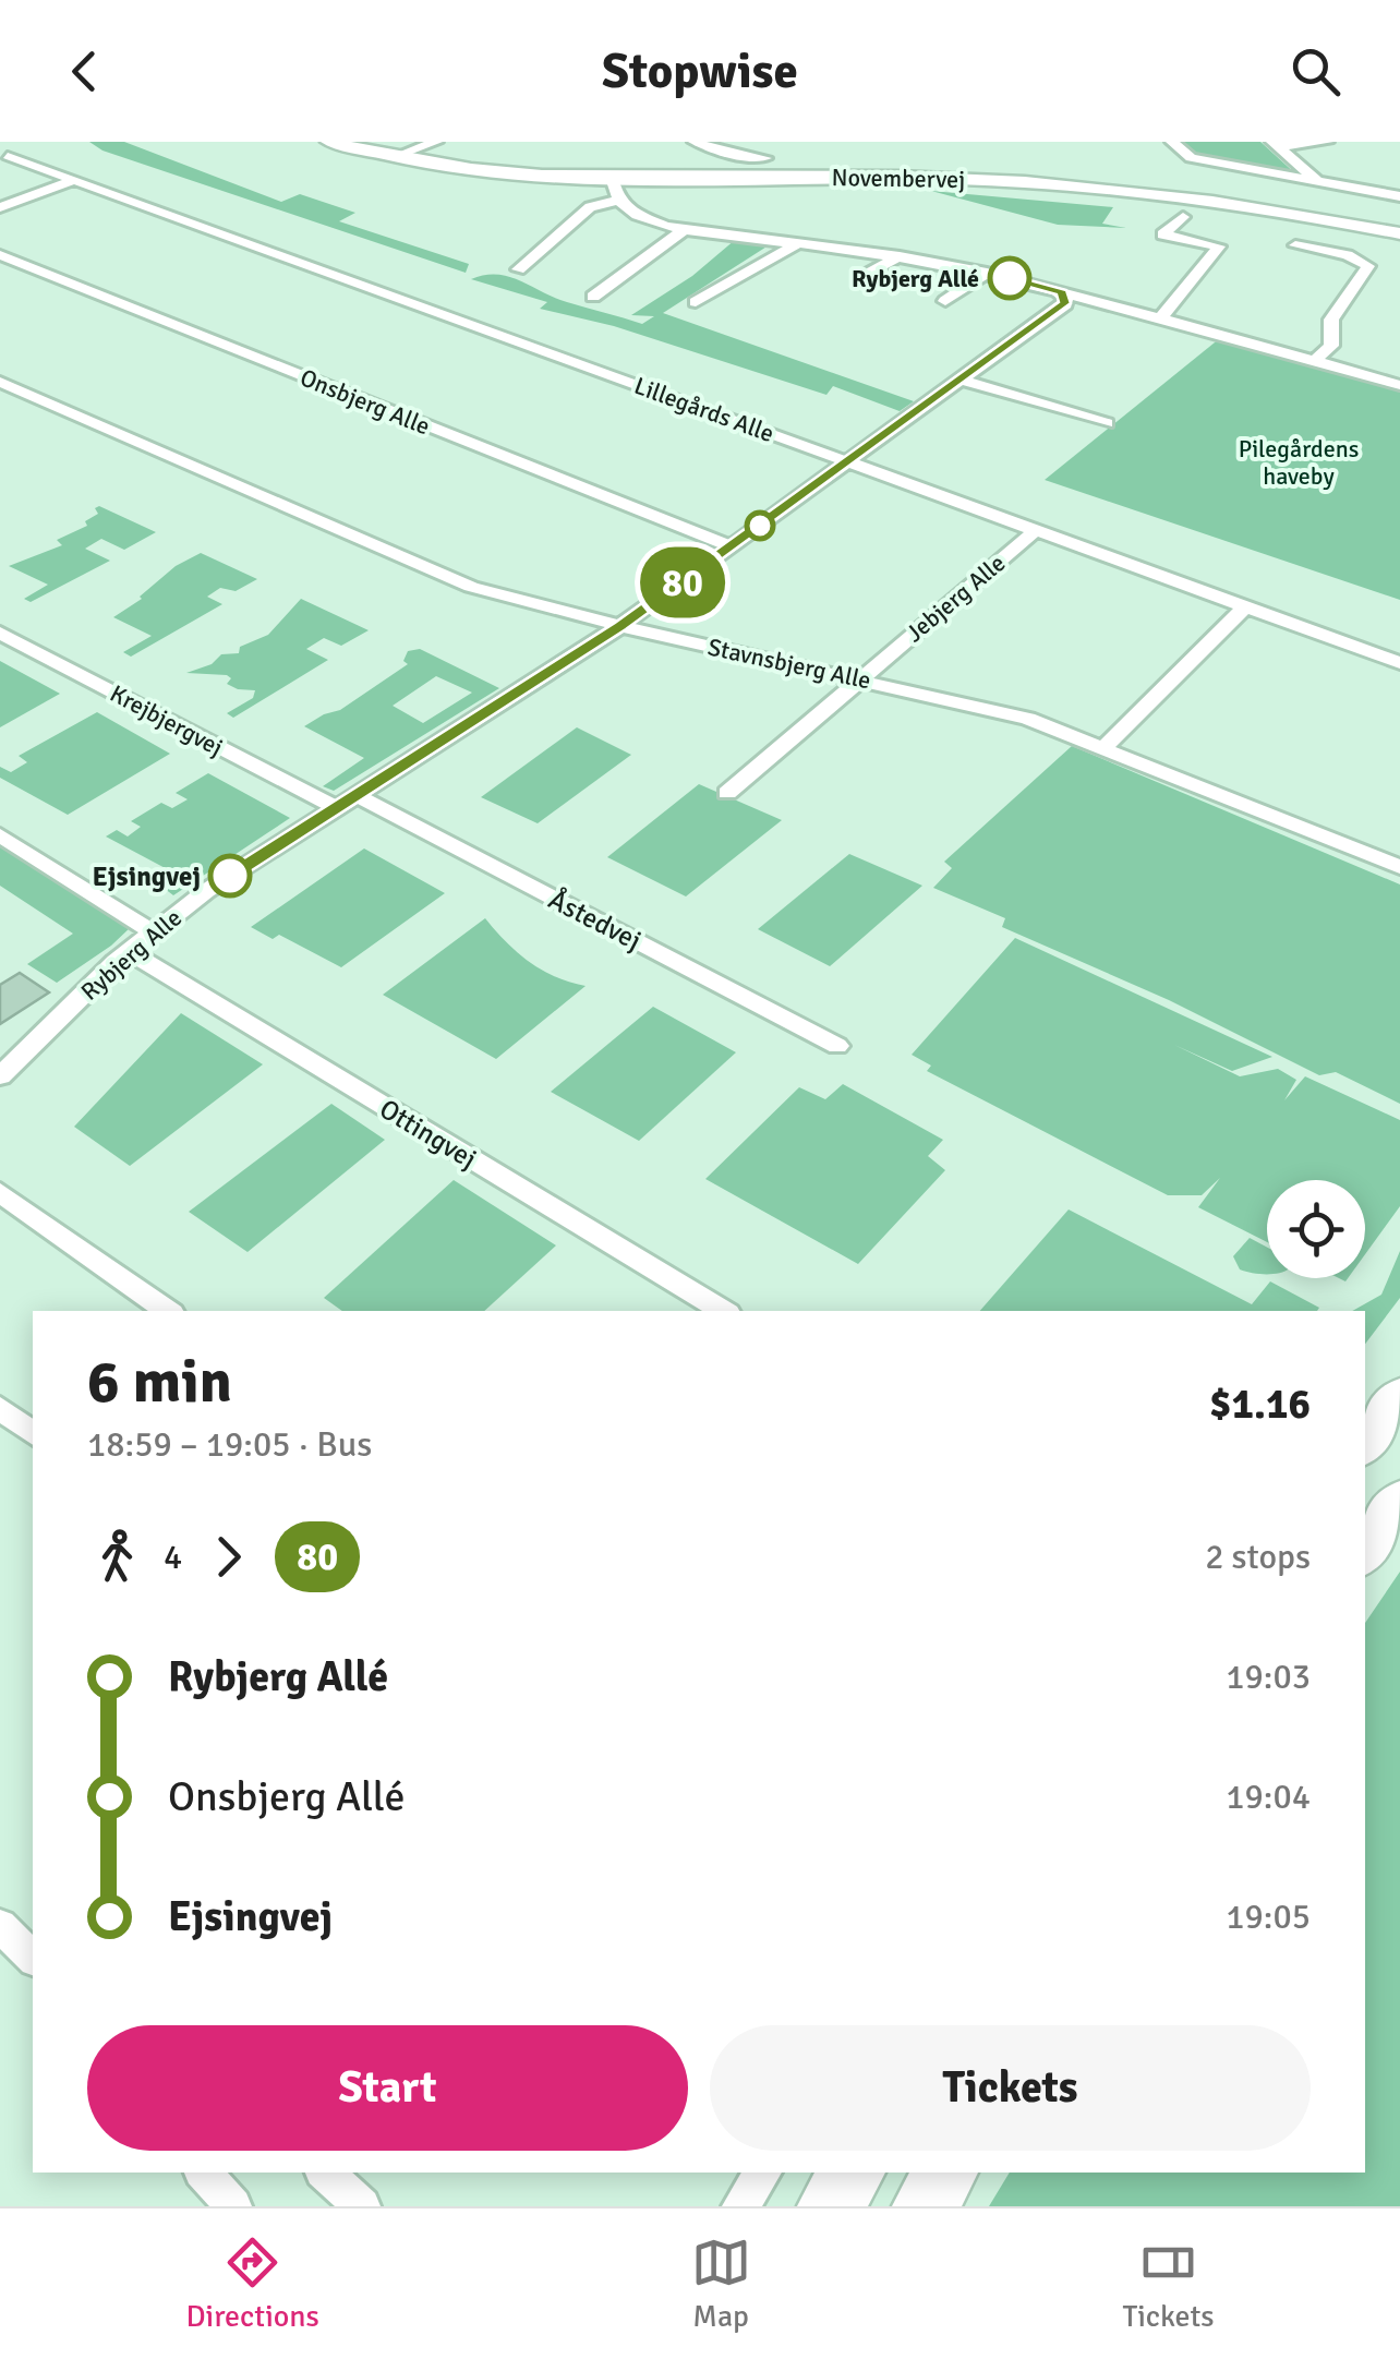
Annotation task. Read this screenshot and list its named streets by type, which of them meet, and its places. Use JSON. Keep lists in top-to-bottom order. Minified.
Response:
{"streets":{"street":["Novembervej","Onsbjerg Alle","Lillegårds Alle","Jebjerg Alle","Stavnsbjerg Alle","Krejbjergvej","Åstedvej","Rybjerg Alle","Ottingvej"]},"crossings":[["Onsbjerg Alle","Rybjerg Alle"],["Lillegårds Alle","Jebjerg Alle"],["Lillegårds Alle","Rybjerg Alle"],["Jebjerg Alle","Stavnsbjerg Alle"],["Stavnsbjerg Alle","Rybjerg Alle"],["Krejbjergvej","Rybjerg Alle"],["Åstedvej","Rybjerg Alle"],["Rybjerg Alle","Ottingvej"]],"parks":["Pilegårdens haveby"],"places":["Rybjerg Allé","Ejsingvej"],"lines":["bus line 80"],"page":{"header":"Stopwise","on_map":"80","heading":["6 min","18:59 – 19:05 · Bus","$1.16"],"legs":["4","80","2 stops"],"list":[{"name":"Rybjerg Allé","value":"19:03"},{"name":"Onsbjerg Allé","value":"19:04"},{"name":"Ejsingvej","value":"19:05"}],"buttons":["Start","Tickets"],"tabs":["Directions","Map","Tickets"]}}
